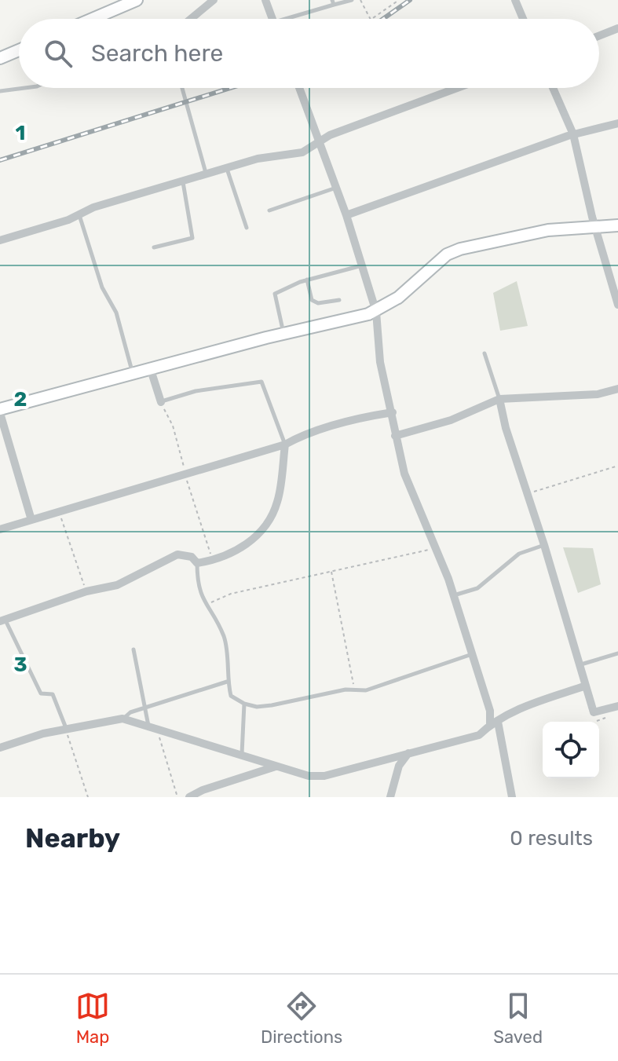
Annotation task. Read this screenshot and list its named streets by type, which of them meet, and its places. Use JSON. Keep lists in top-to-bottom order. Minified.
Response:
{"page":{"search":"Search here","heading":["Nearby","0 results"],"nav":["Map","Directions","Saved"]},"grid":{"rows":["1","2","3"]}}
